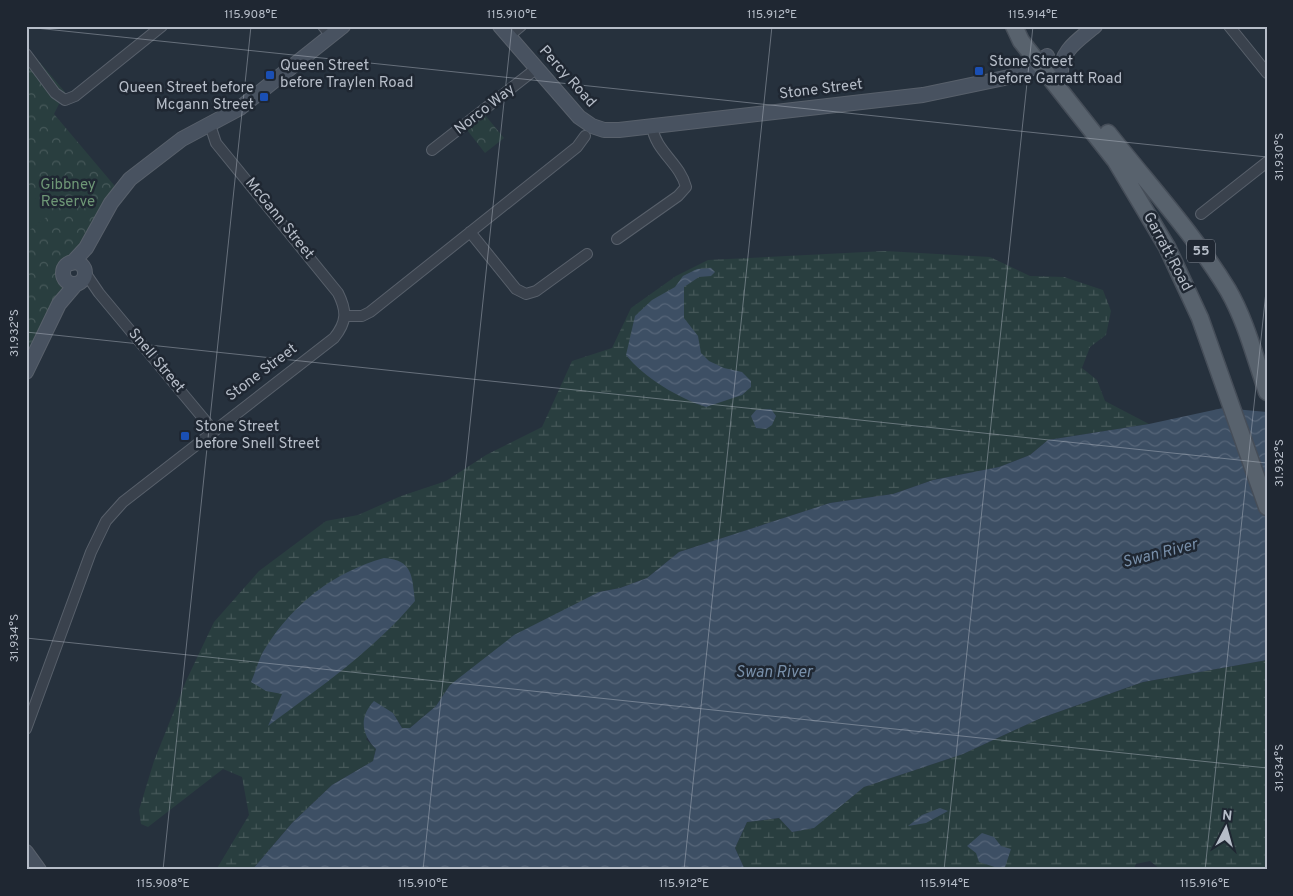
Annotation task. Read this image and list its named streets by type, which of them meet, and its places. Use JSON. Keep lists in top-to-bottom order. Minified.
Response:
{"streets":{"main road":["55","Garratt Road"],"street":["Percy Road","Stone Street","Norco Way","McGann Street","Snell Street"]},"crossings":[["Percy Road","Stone Street"],["Percy Road","Norco Way"],["Stone Street","McGann Street"],["Stone Street","Garratt Road"],["Stone Street","Snell Street"]],"water":["Swan River"],"parks":["Gibbney Reserve"],"places":{"transit":["Stone Street before Garratt Road","Queen Street before Traylen Road","Queen Street before Mcgann Street","Stone Street before Snell Street"]},"north":"top","coordinates":["115.908°E","115.910°E","115.912°E","115.914°E","31.930°S","31.932°S","31.934°S","115.916°E"]}
